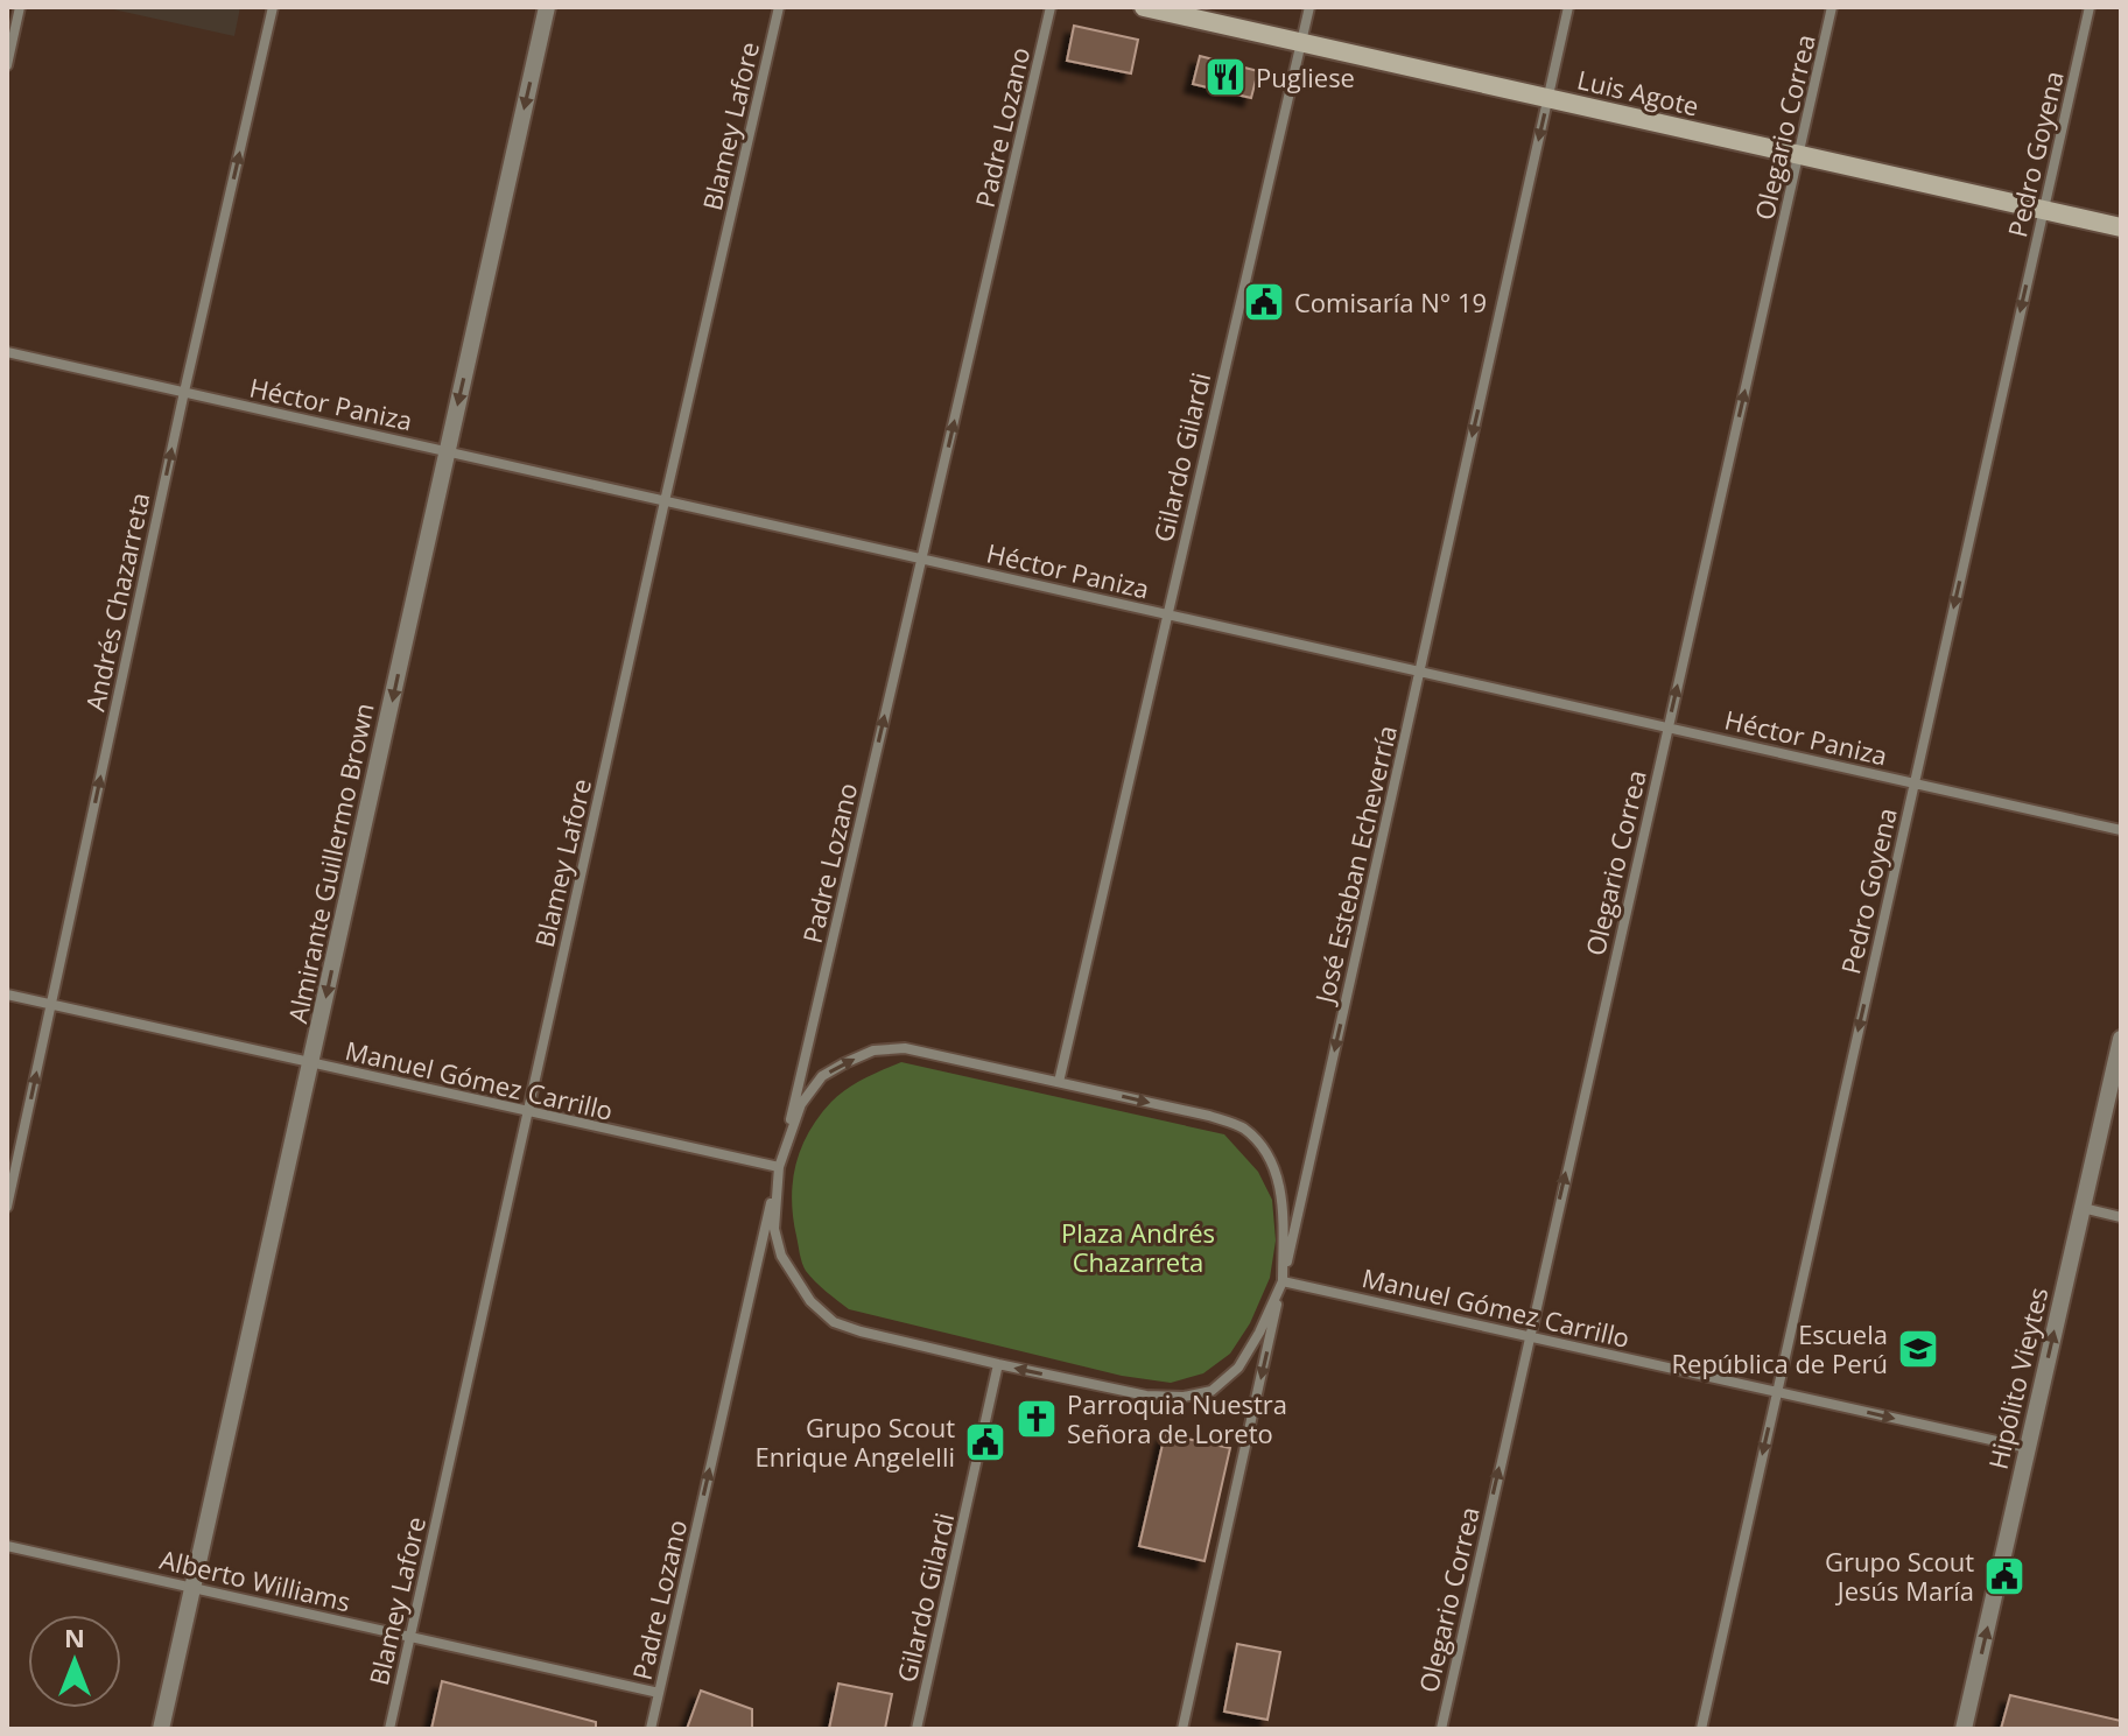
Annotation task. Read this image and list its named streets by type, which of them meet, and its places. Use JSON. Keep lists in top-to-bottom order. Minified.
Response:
{"streets":{"main road":["Luis Agote"],"street":["Blamey Lafore","Padre Lozano","Olegario Correa","Pedro Goyena","Héctor Paniza","Gilardo Gilardi","Andrés Chazarreta","Almirante Guillermo Brown","José Esteban Echeverría","Manuel Gómez Carrillo","Hipólito Vieytes","Alberto Williams"]},"crossings":[["Luis Agote","Olegario Correa"],["Luis Agote","Pedro Goyena"],["Luis Agote","Gilardo Gilardi"],["Luis Agote","José Esteban Echeverría"],["Blamey Lafore","Héctor Paniza"],["Blamey Lafore","Manuel Gómez Carrillo"],["Blamey Lafore","Alberto Williams"],["Padre Lozano","Héctor Paniza"],["Padre Lozano","Manuel Gómez Carrillo"],["Padre Lozano","Alberto Williams"],["Olegario Correa","Héctor Paniza"],["Olegario Correa","Manuel Gómez Carrillo"],["Pedro Goyena","Héctor Paniza"],["Pedro Goyena","Manuel Gómez Carrillo"],["Héctor Paniza","Gilardo Gilardi"],["Héctor Paniza","Andrés Chazarreta"],["Héctor Paniza","Almirante Guillermo Brown"],["Héctor Paniza","José Esteban Echeverría"],["Andrés Chazarreta","Manuel Gómez Carrillo"],["Almirante Guillermo Brown","Manuel Gómez Carrillo"],["Almirante Guillermo Brown","Alberto Williams"],["José Esteban Echeverría","Manuel Gómez Carrillo"],["Manuel Gómez Carrillo","Hipólito Vieytes"]],"one_way":["Padre Lozano","Olegario Correa","Pedro Goyena","Andrés Chazarreta","Almirante Guillermo Brown","José Esteban Echeverría","Hipólito Vieytes"],"parks":["Plaza Andrés Chazarreta"],"places":{"restaurant":["Pugliese"],"public building":["Comisaría N° 19","Grupo Scout Enrique Angelelli","Grupo Scout Jesús María"],"school or university":["Escuela República de Perú"],"church":["Parroquia Nuestra Señora de Loreto"]},"north":"top"}
